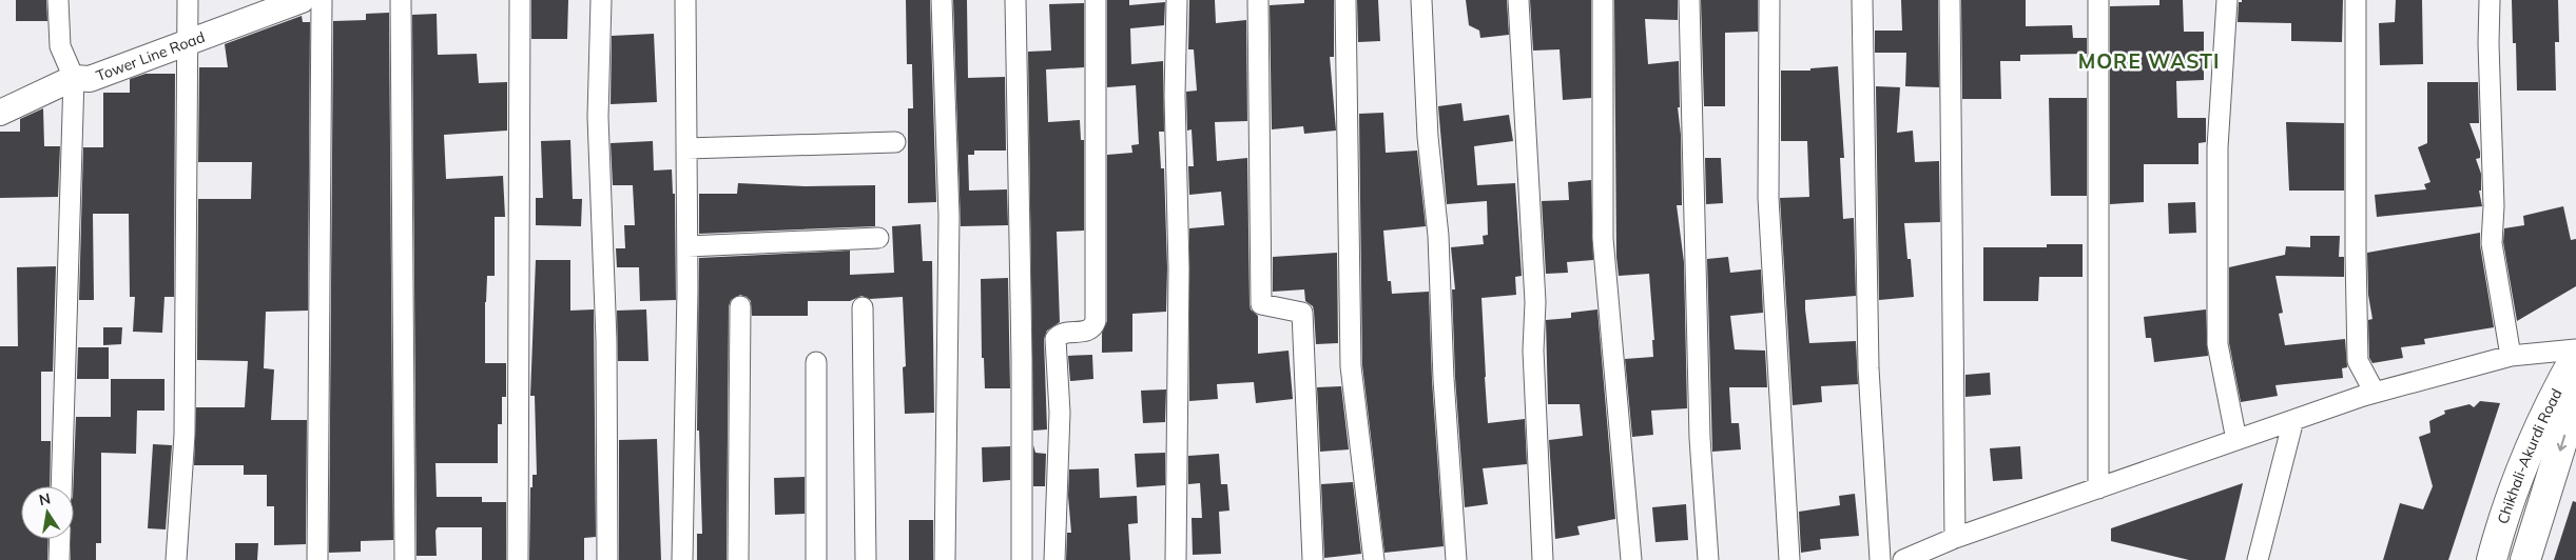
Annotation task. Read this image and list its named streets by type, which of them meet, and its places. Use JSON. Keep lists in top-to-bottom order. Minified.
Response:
{"streets":{"main road":["Chikhali-Akurdi Road"],"street":["Tower Line Road"]},"districts":["MORE WASTI"],"north":"top"}
